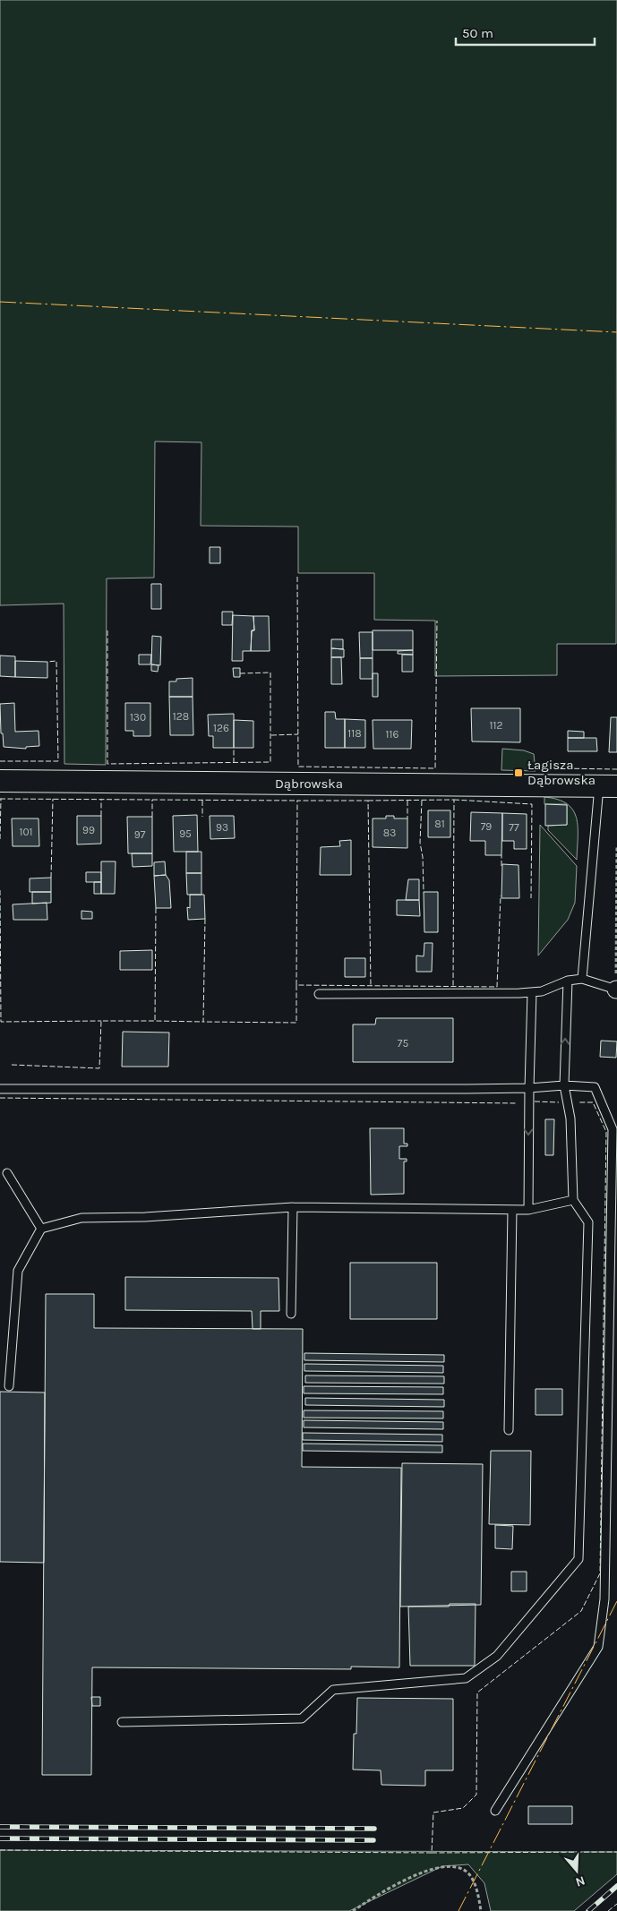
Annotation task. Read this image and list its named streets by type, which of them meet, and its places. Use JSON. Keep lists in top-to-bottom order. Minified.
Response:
{"streets":{"street":["Dąbrowska"]},"places":{"transit":["Łagisza Dąbrowska"]},"house_numbers":["128","130","112","126","118","116","81","79","93","77","99","101","83","95","97","75"],"scale_bar":"50 m","north":"bottom"}
